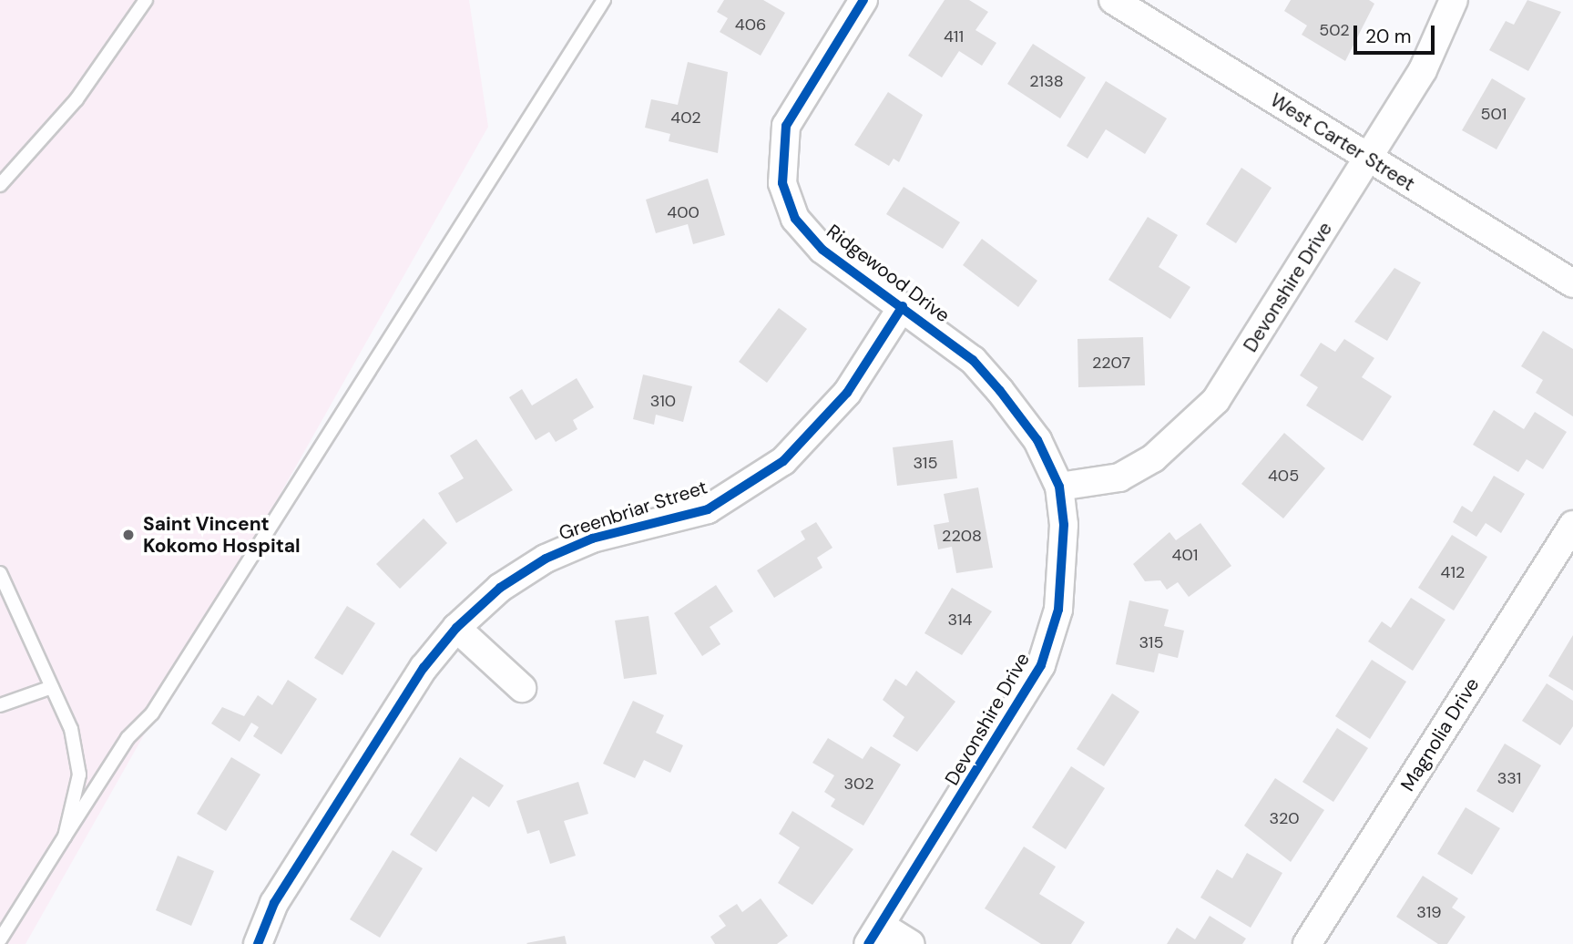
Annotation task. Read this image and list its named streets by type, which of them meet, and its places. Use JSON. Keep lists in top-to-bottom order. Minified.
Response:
{"streets":{"street":["West Carter Street","Ridgewood Drive","Devonshire Drive","Greenbriar Street","Magnolia Drive"]},"crossings":[["West Carter Street","Devonshire Drive"],["Ridgewood Drive","Devonshire Drive"],["Ridgewood Drive","Greenbriar Street"]],"places":["Saint Vincent Kokomo Hospital"],"house_numbers":["406","502","411","2138","501","402","400","2207","310","315","405","2208","401","412","314","315","331","302","320","319"],"scale_bar":"20 m"}
